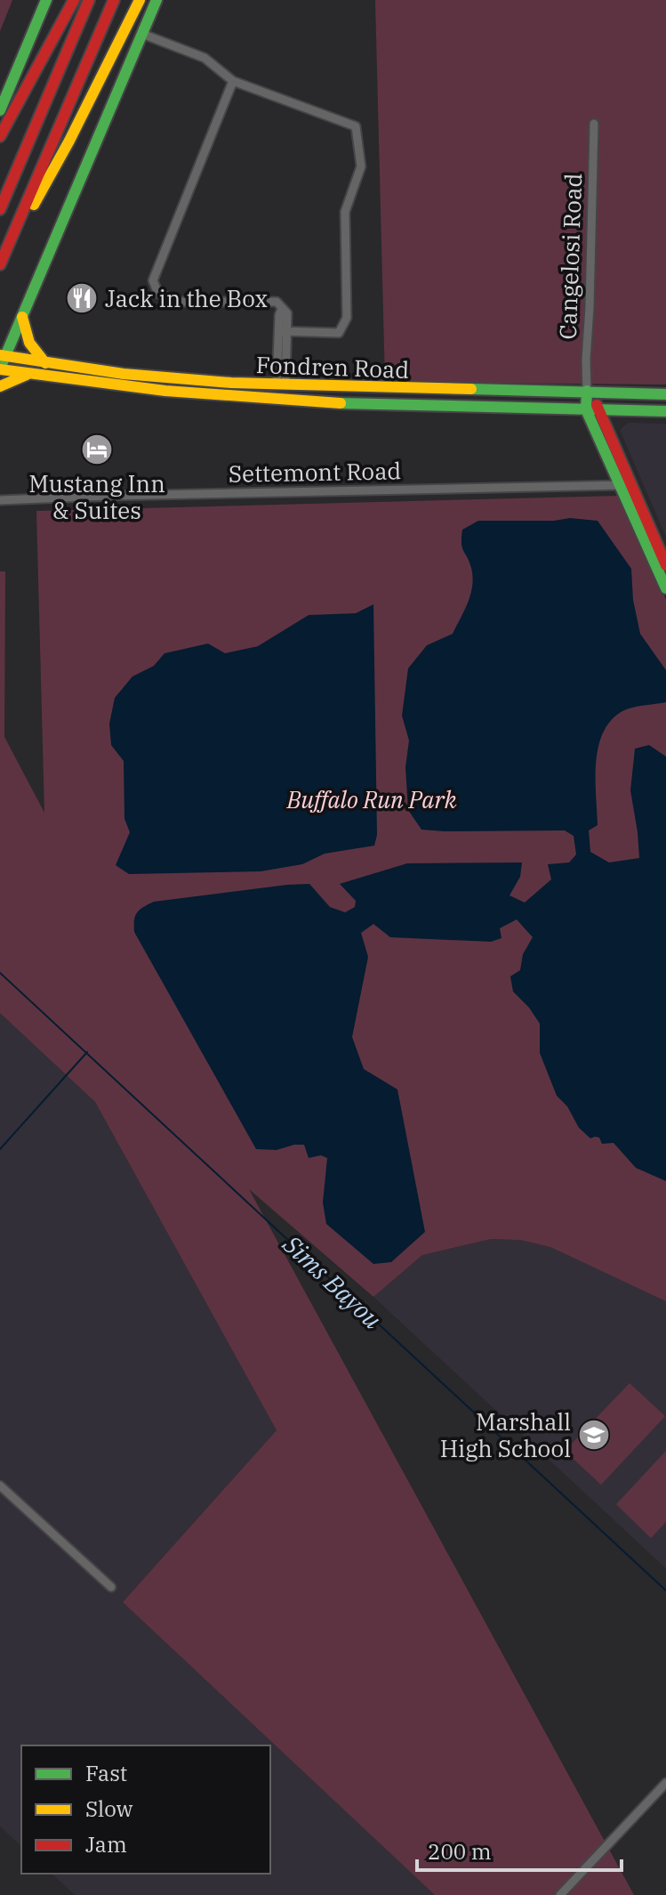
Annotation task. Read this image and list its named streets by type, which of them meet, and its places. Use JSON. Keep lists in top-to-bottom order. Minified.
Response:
{"streets":{"main road":["Fondren Road"],"street":["Cangelosi Road","Settemont Road"]},"crossings":[["Cangelosi Road","Fondren Road"]],"water":["Sims Bayou"],"parks":["Buffalo Run Park"],"places":{"restaurant":["Jack in the Box"],"hotel":["Mustang Inn & Suites"],"school or university":["Marshall High School"]},"legend":["Fast","Slow","Jam"],"scale_bar":"200 m"}
